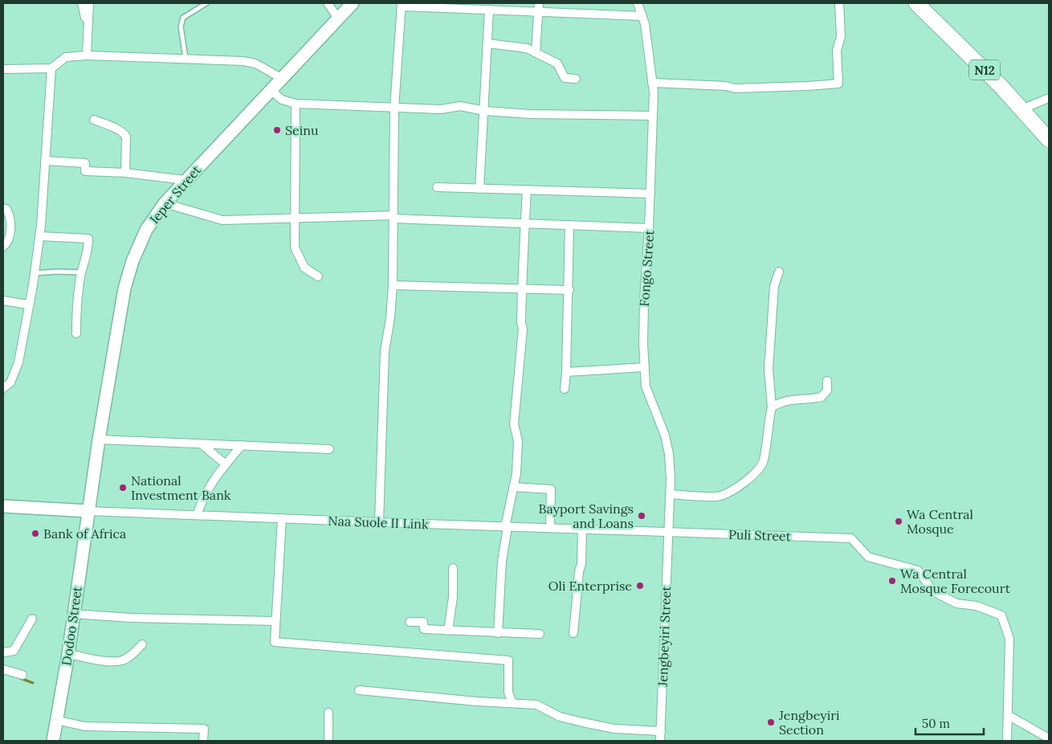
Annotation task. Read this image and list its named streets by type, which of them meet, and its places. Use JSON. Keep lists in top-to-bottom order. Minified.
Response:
{"streets":{"highway":["N12"],"street":["Ieper Street","Fongo Street","Naa Suole II Link","Puli Street","Dodoo Street","Jengbeyiri Street"]},"crossings":[["Ieper Street","Naa Suole II Link"],["Ieper Street","Dodoo Street"],["Fongo Street","Naa Suole II Link"],["Fongo Street","Puli Street"],["Fongo Street","Jengbeyiri Street"],["Naa Suole II Link","Puli Street"],["Naa Suole II Link","Dodoo Street"],["Naa Suole II Link","Jengbeyiri Street"],["Puli Street","Jengbeyiri Street"]],"places":["Seinu","National Investment Bank","Bayport Savings and Loans","Wa Central Mosque","Bank of Africa","Wa Central Mosque Forecourt","Oli Enterprise","Jengbeyiri Section"],"scale_bar":"50 m"}
